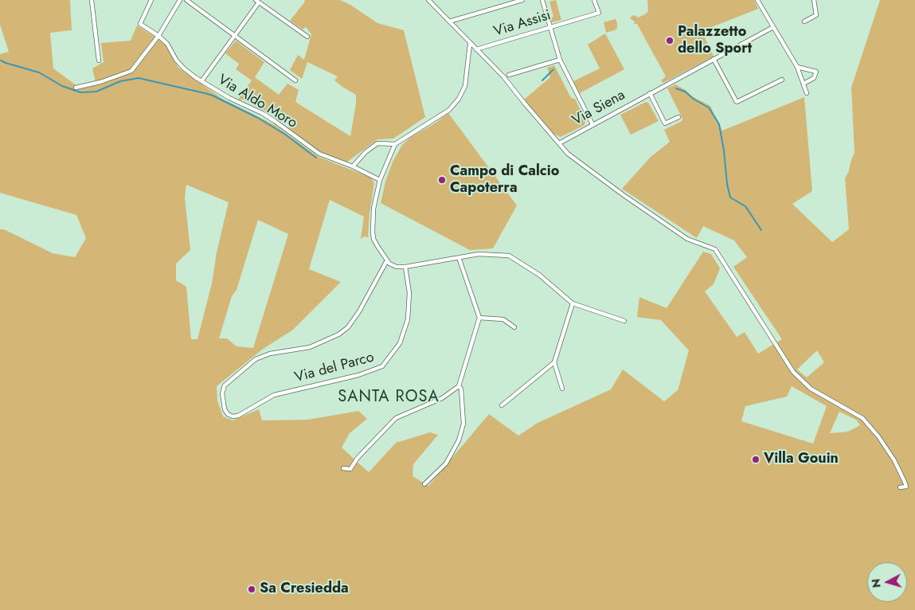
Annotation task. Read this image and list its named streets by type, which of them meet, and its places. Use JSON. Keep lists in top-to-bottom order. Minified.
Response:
{"streets":{"street":["Via Assisi","Via Aldo Moro","Via Siena","Via del Parco"]},"districts":["SANTA ROSA"],"places":["Palazzetto dello Sport","Campo di Calcio Capoterra","Villa Gouin","Sa Cresiedda"],"north":"left"}
